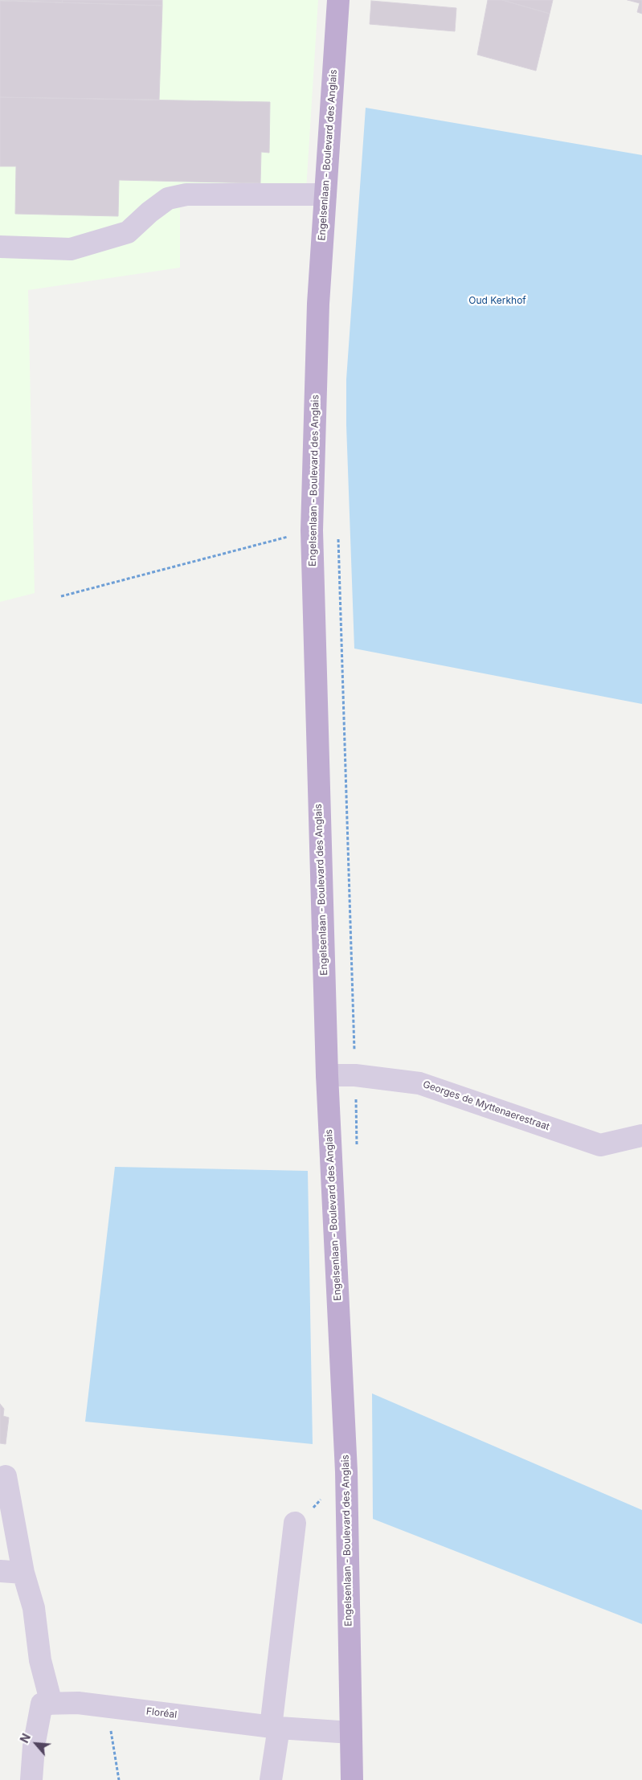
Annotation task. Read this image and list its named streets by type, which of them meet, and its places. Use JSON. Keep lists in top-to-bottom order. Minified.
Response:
{"streets":{"main road":["Engelsenlaan - Boulevard des Anglais"],"street":["Georges de Myttenaerestraat","Floréal"]},"crossings":[["Engelsenlaan - Boulevard des Anglais","Georges de Myttenaerestraat"],["Engelsenlaan - Boulevard des Anglais","Floréal"]],"parks":["Oud Kerkhof"],"north":"top left"}
